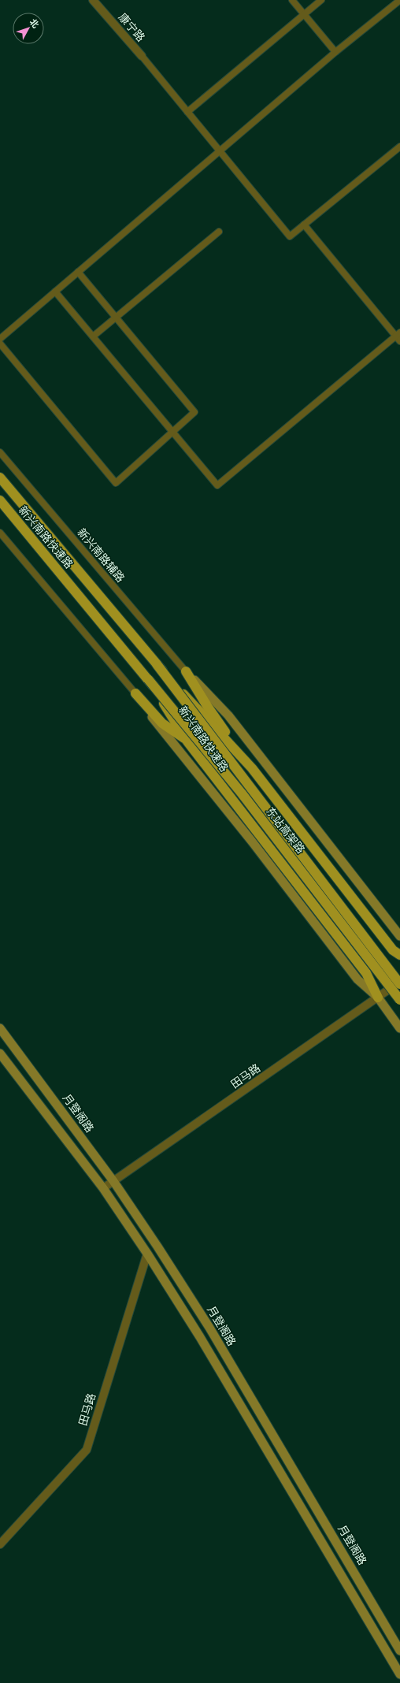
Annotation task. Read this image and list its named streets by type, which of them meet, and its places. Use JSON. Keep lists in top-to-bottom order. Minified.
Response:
{"streets":{"main road":["新兴南路快速路","东站高架路","月登阁路"],"street":["康宁路","新兴南路辅路","田马路"]},"crossings":[["新兴南路快速路","东站高架路"],["新兴南路快速路","田马路"],["东站高架路","田马路"],["田马路","月登阁路"]],"north":"top right"}
